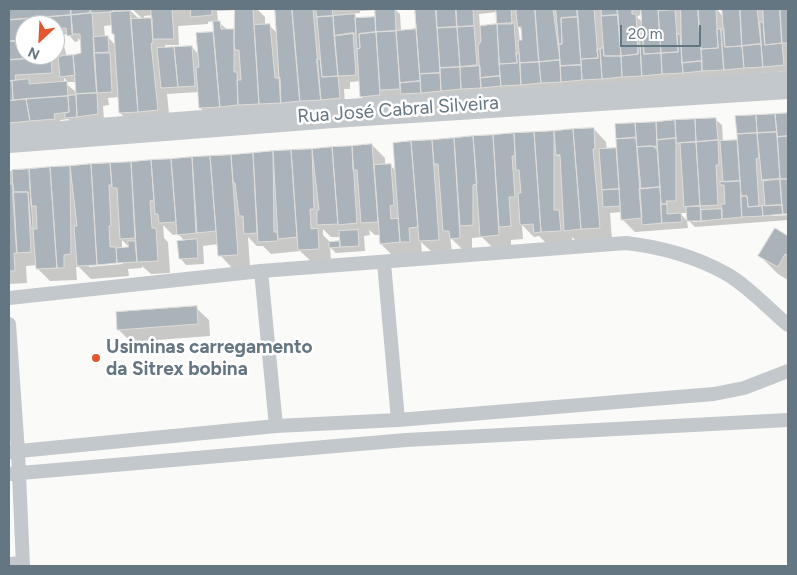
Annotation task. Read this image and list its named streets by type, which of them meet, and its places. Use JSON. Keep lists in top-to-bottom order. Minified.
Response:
{"streets":{"street":["Rua José Cabral Silveira"]},"places":["Usiminas carregamento da Sitrex bobina"],"scale_bar":"20 m","north":"bottom left"}
